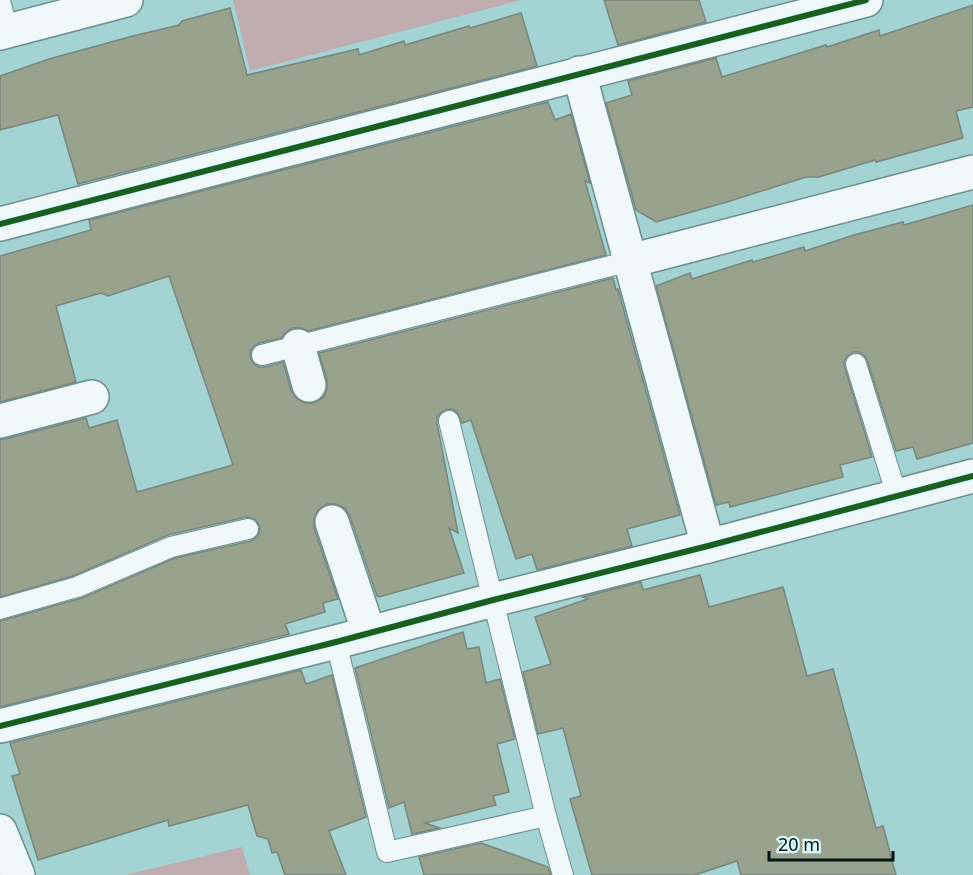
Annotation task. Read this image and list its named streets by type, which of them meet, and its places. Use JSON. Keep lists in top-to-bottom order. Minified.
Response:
{"scale_bar":"20 m"}
